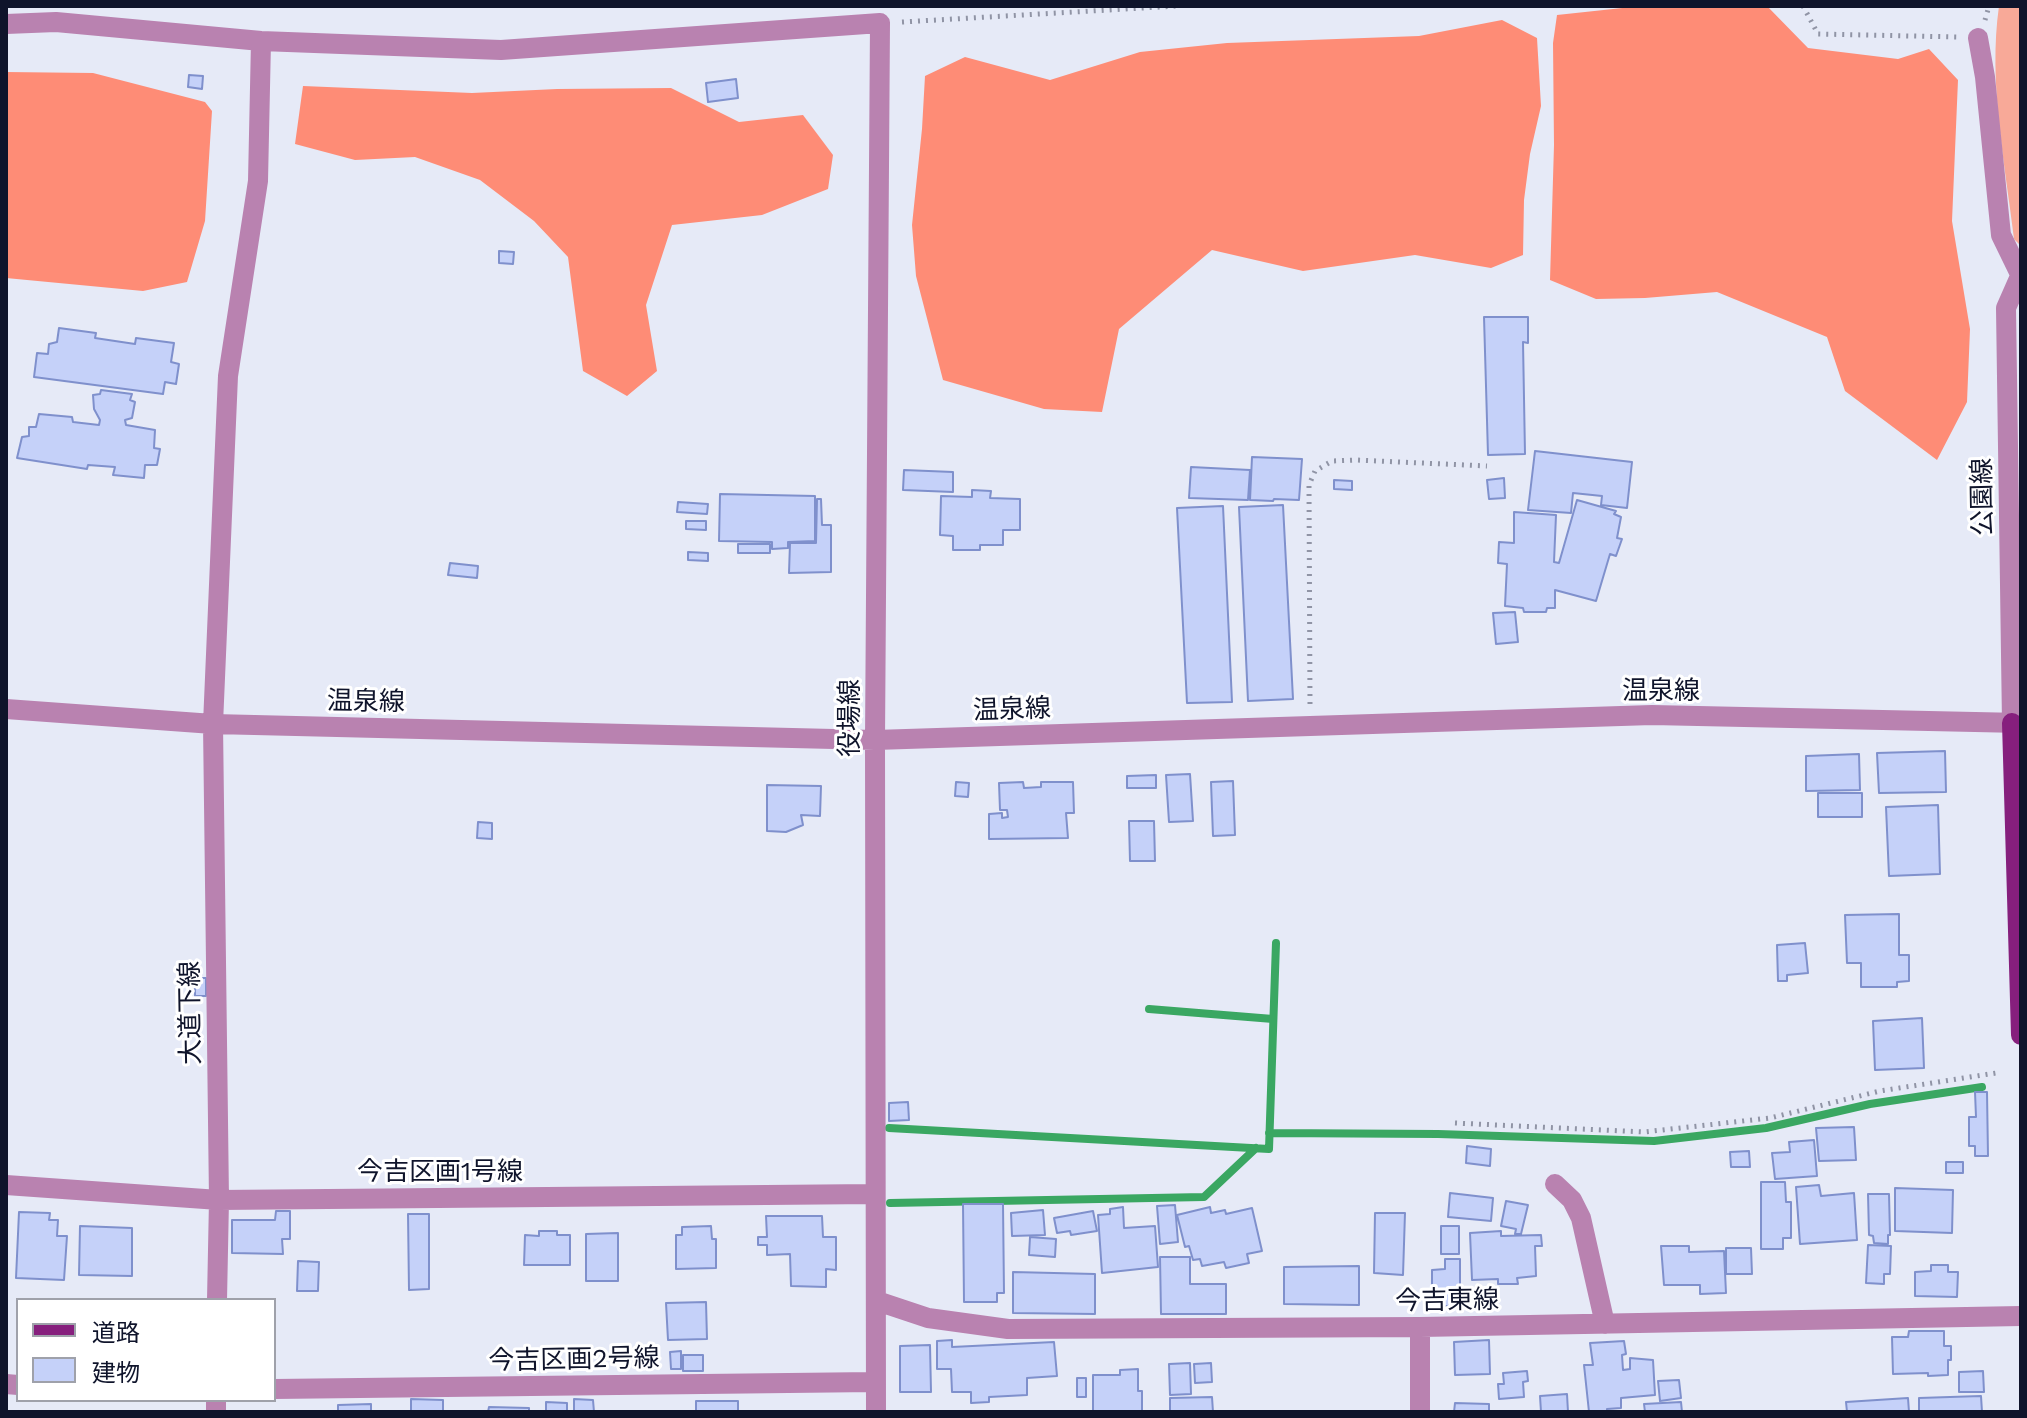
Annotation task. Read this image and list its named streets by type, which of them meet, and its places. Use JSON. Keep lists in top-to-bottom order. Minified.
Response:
{"streets":{"street":["公園線","温泉線","役場線","大道下線","今吉区画1号線","今吉東線","今吉区画2号線"]},"crossings":[["公園線","温泉線"],["温泉線","役場線"],["温泉線","大道下線"],["役場線","今吉区画1号線"],["役場線","今吉東線"],["役場線","今吉区画2号線"],["大道下線","今吉区画1号線"]],"legend":["道路","建物"]}
